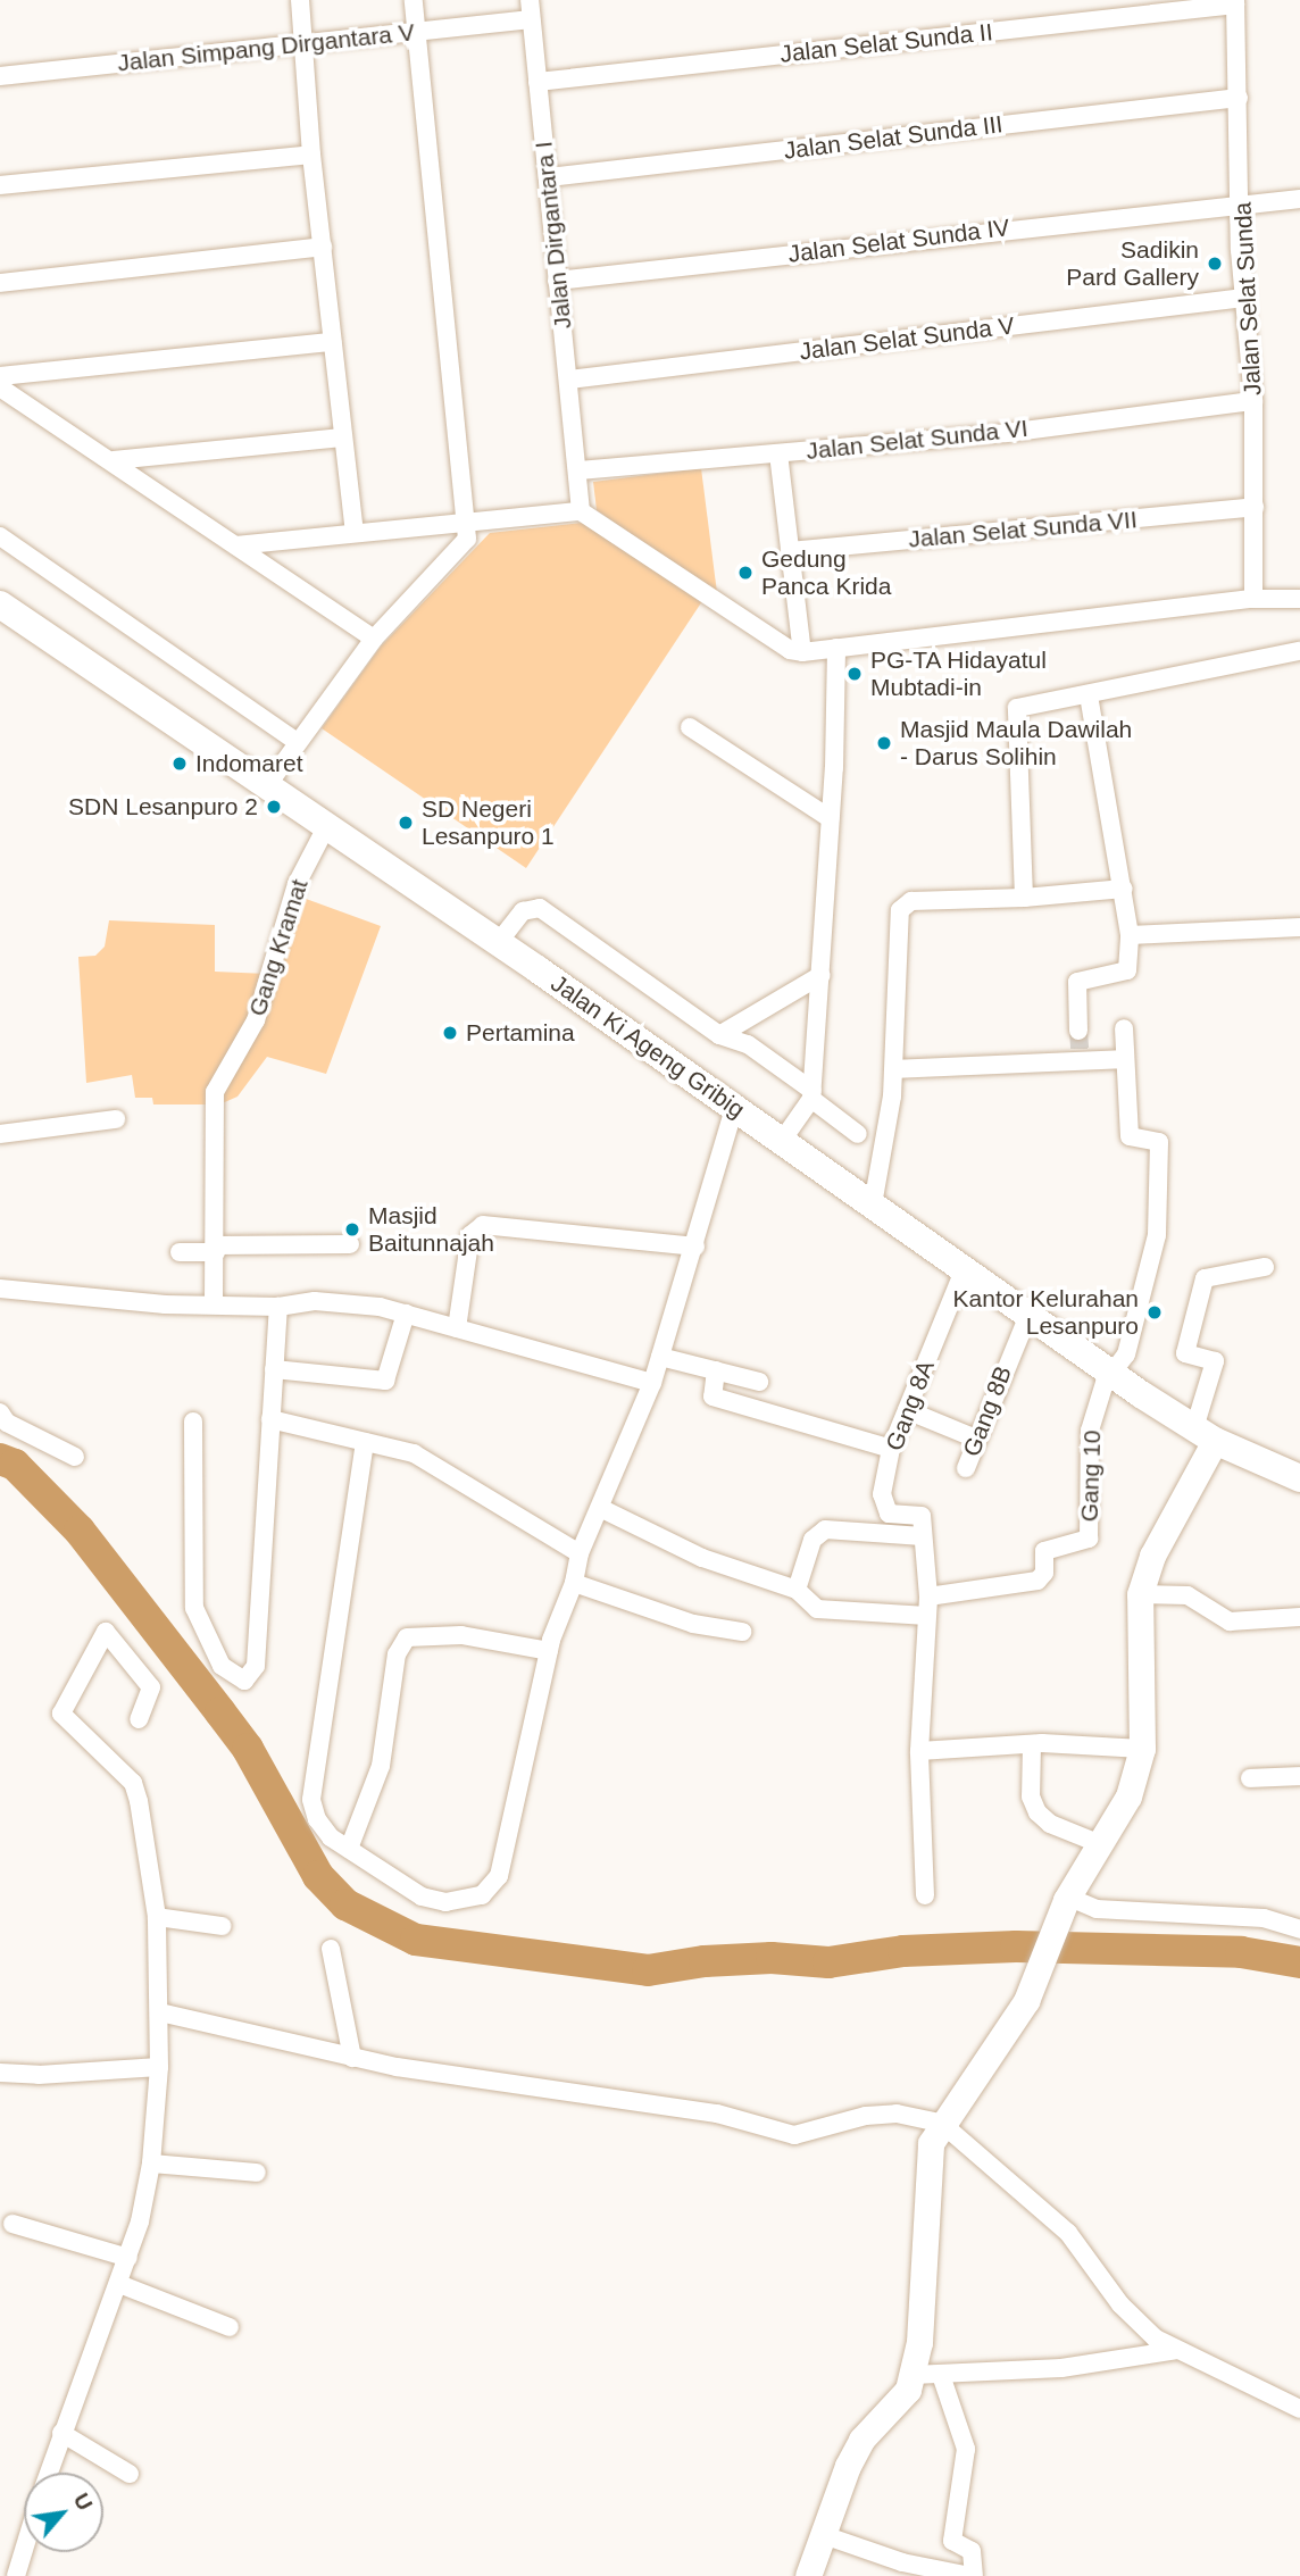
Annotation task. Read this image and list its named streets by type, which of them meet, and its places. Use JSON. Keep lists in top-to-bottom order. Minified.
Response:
{"streets":{"main road":["Jalan Ki Ageng Gribig"],"street":["Jalan Selat Sunda II","Jalan Simpang Dirgantara V","Jalan Selat Sunda III","Jalan Dirgantara I","Jalan Selat Sunda IV","Jalan Selat Sunda","Jalan Selat Sunda V","Jalan Selat Sunda VI","Jalan Selat Sunda VII","Gang Kramat","Gang 8A","Gang 8B","Gang 10"]},"crossings":[["Jalan Selat Sunda II","Jalan Dirgantara I"],["Jalan Selat Sunda II","Jalan Selat Sunda"],["Jalan Simpang Dirgantara V","Jalan Dirgantara I"],["Jalan Selat Sunda III","Jalan Dirgantara I"],["Jalan Selat Sunda III","Jalan Selat Sunda"],["Jalan Dirgantara I","Jalan Selat Sunda IV"],["Jalan Dirgantara I","Jalan Selat Sunda V"],["Jalan Dirgantara I","Jalan Selat Sunda VI"],["Jalan Selat Sunda IV","Jalan Selat Sunda"],["Jalan Selat Sunda","Jalan Selat Sunda V"],["Jalan Selat Sunda","Jalan Selat Sunda VI"],["Jalan Selat Sunda","Jalan Selat Sunda VII"],["Gang Kramat","Jalan Ki Ageng Gribig"],["Jalan Ki Ageng Gribig","Gang 8A"],["Jalan Ki Ageng Gribig","Gang 8B"],["Jalan Ki Ageng Gribig","Gang 10"]],"places":["Sadikin Pard Gallery","Gedung Panca Krida","PG-TA Hidayatul Mubtadi-in","Masjid Maula Dawilah - Darus Solihin","Indomaret","SDN Lesanpuro 2","SD Negeri Lesanpuro 1","Pertamina","Masjid Baitunnajah","Kantor Kelurahan Lesanpuro"],"north":"top right"}
